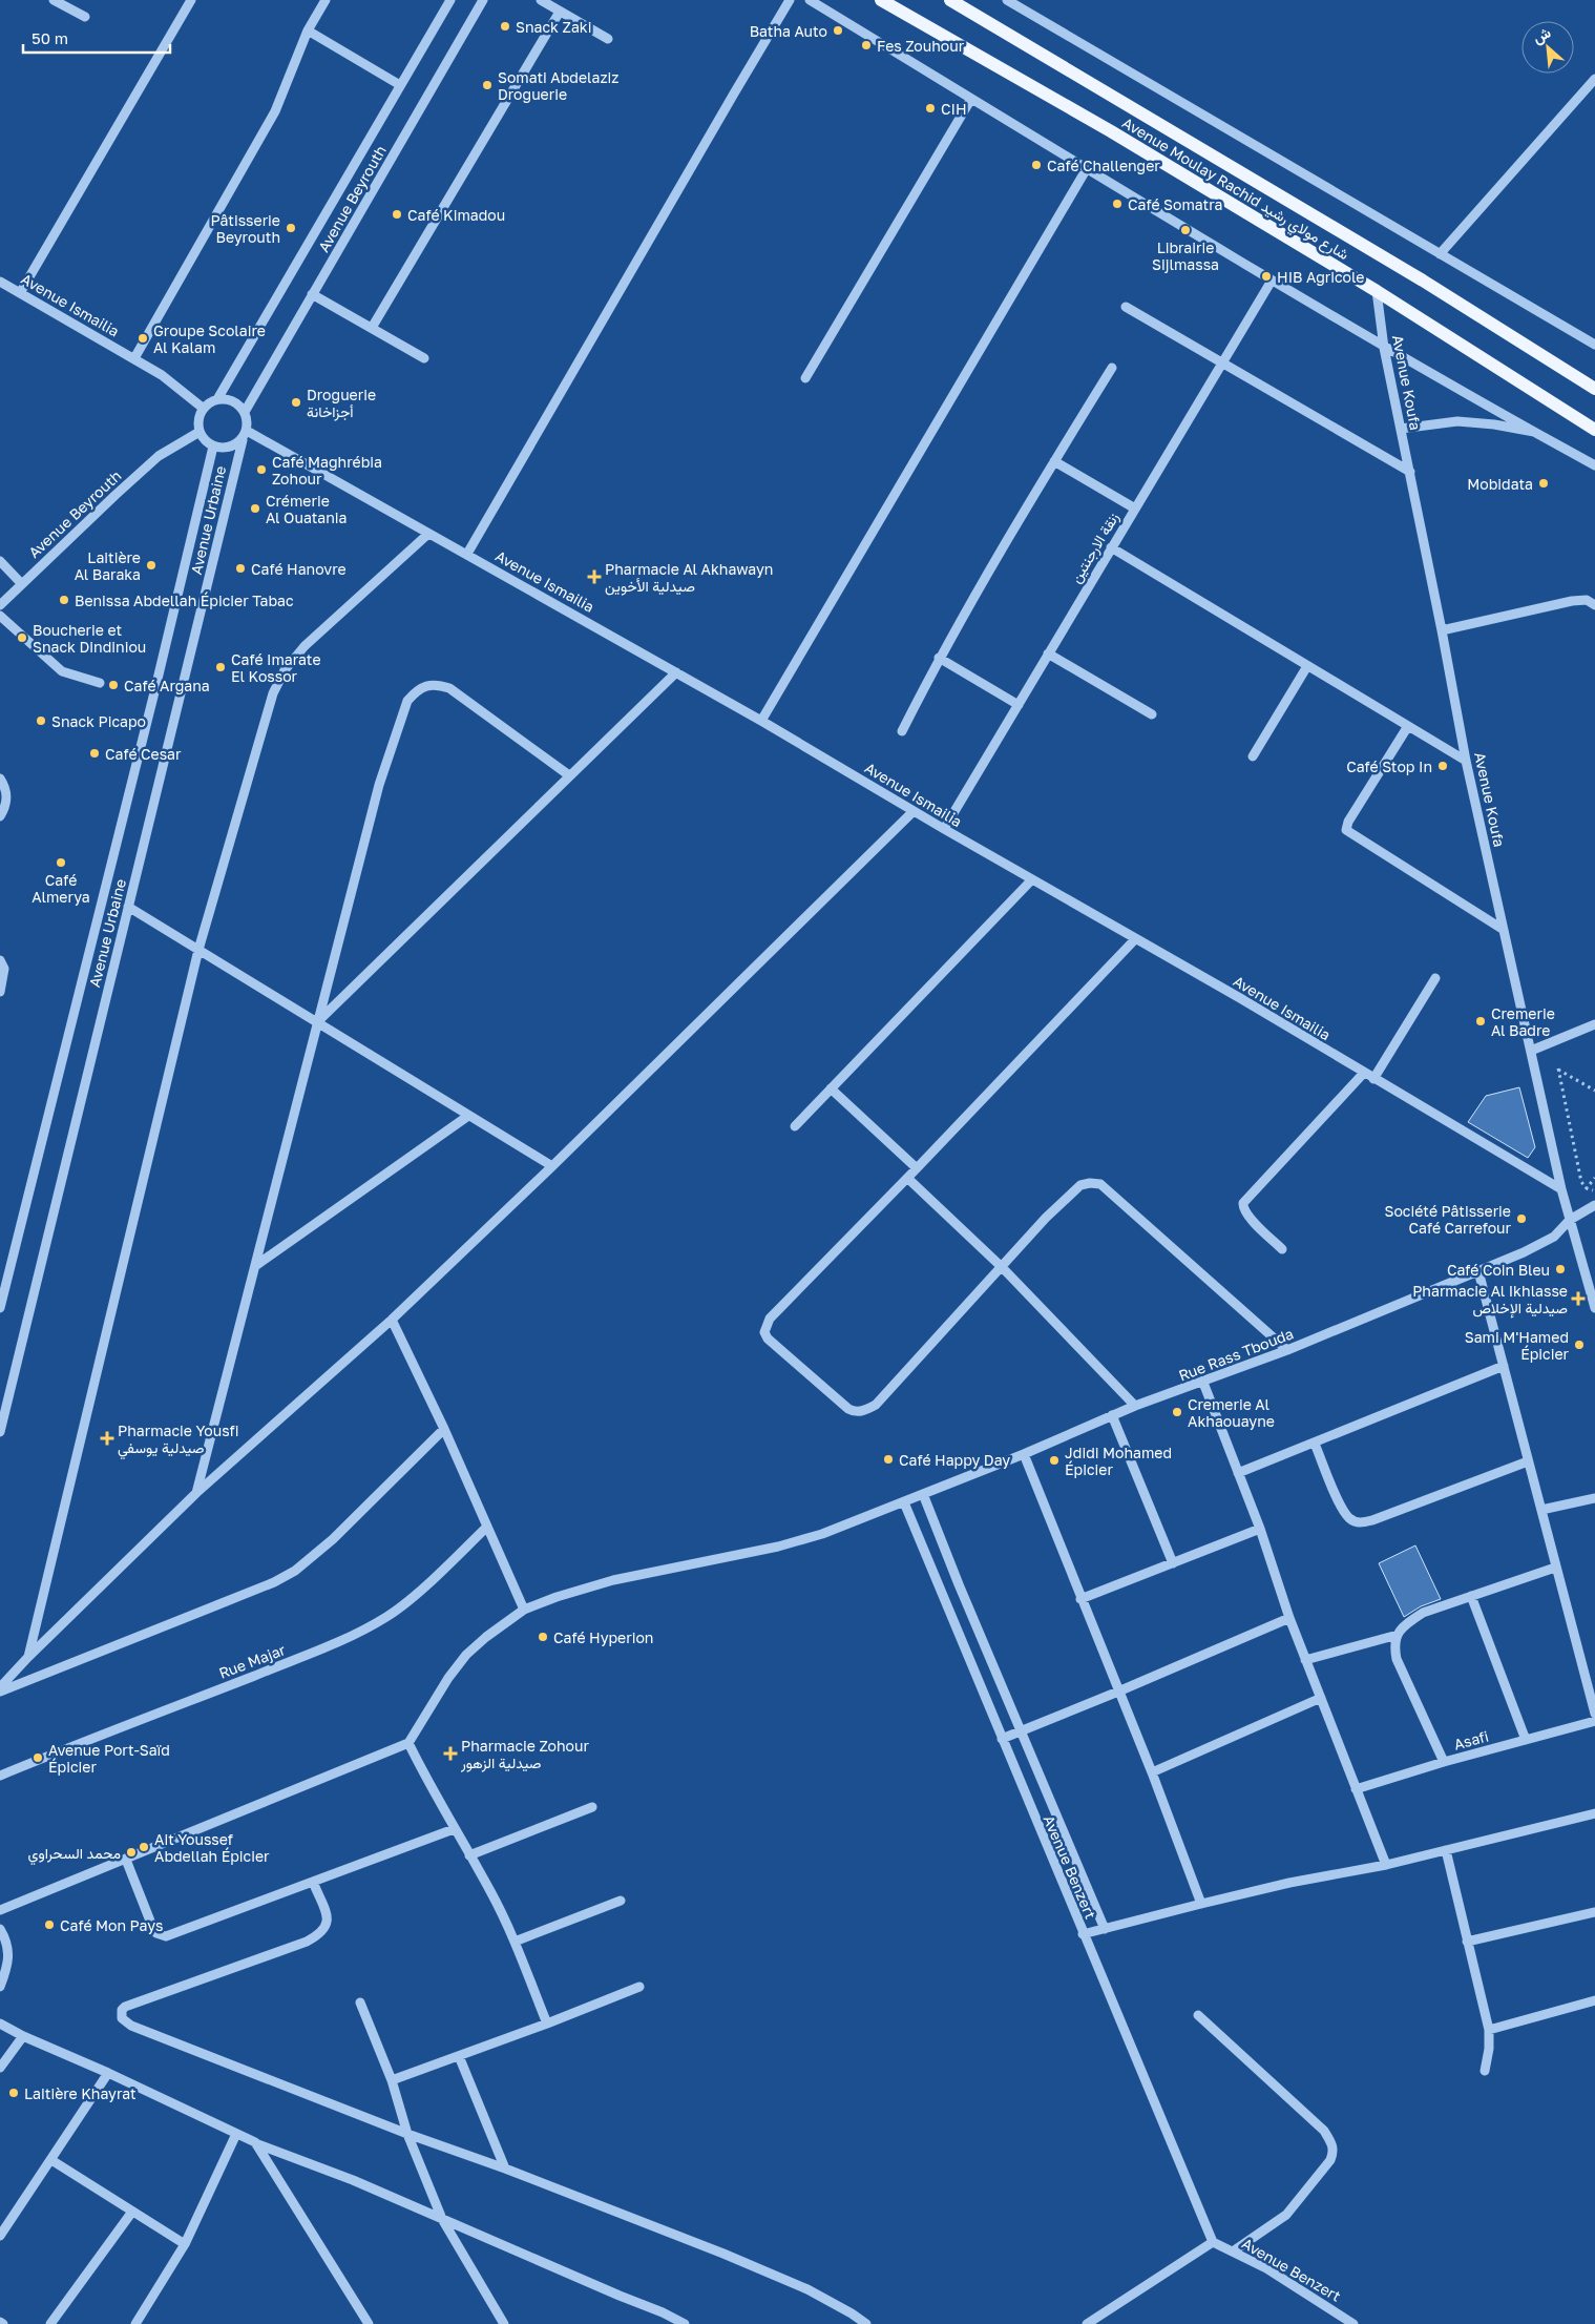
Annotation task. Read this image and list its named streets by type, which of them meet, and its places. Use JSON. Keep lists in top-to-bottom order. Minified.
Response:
{"streets":{"main road":["Avenue Moulay Rachid شارع مولاي رشيد"],"street":["Avenue Beyrouth","Avenue Ismailia","Avenue Koufa","Avenue Urbaine","زنقة الارجنتين","Rue Rass Tbouda","Rue Majar","Asafi","Avenue Benzert"]},"crossings":[["Avenue Moulay Rachid شارع مولاي رشيد","Avenue Koufa"],["Avenue Beyrouth","Avenue Ismailia"],["Avenue Beyrouth","Avenue Urbaine"],["Avenue Ismailia","Avenue Koufa"],["Avenue Ismailia","Avenue Urbaine"],["Avenue Ismailia","زنقة الارجنتين"],["Avenue Koufa","Rue Rass Tbouda"],["Rue Rass Tbouda","Avenue Benzert"]],"places":{"other":["Snack Zaki","Batha Auto","Fes Zouhour","Somati Abdelaziz Droguerie","CIH","Café Challenger","Café Somatra","Café Kimadou","Pâtisserie Beyrouth","Librairie Sijlmassa","HIB Agricole","Groupe Scolaire Al Kalam","Droguerie أجزاخانة","Café Maghrébia Zohour","Mobidata","Crémerie Al Ouatania","Laitière Al Baraka","Café Hanovre","Benissa Abdellah Épicier Tabac","Boucherie et Snack Dindiniou","Café Imarate El Kossor","Café Argana","Snack Picapo","Café Cesar","Café Stop In","Café Almerya","Cremerie Al Badre","Société Pâtisserie Café Carrefour","Café Coin Bleu","Sami M'Hamed Épicier","Cremerie Al Akhaouayne","Café Happy Day","Jdidi Mohamed Épicier","Café Hyperion","Avenue Port-Saïd Épicier","Ait Youssef Abdellah Épicier","محمد السحراوي","Café Mon Pays","Laitière Khayrat"],"health":["Pharmacie Al Akhawayn صيدلية الأخوين","Pharmacie Al Ikhlasse صيدلية الإخلاص","Pharmacie Yousfi صيدلية يوسفي","Pharmacie Zohour صيدلية الزهور"]},"scale_bar":"50 m","north":"top left"}
